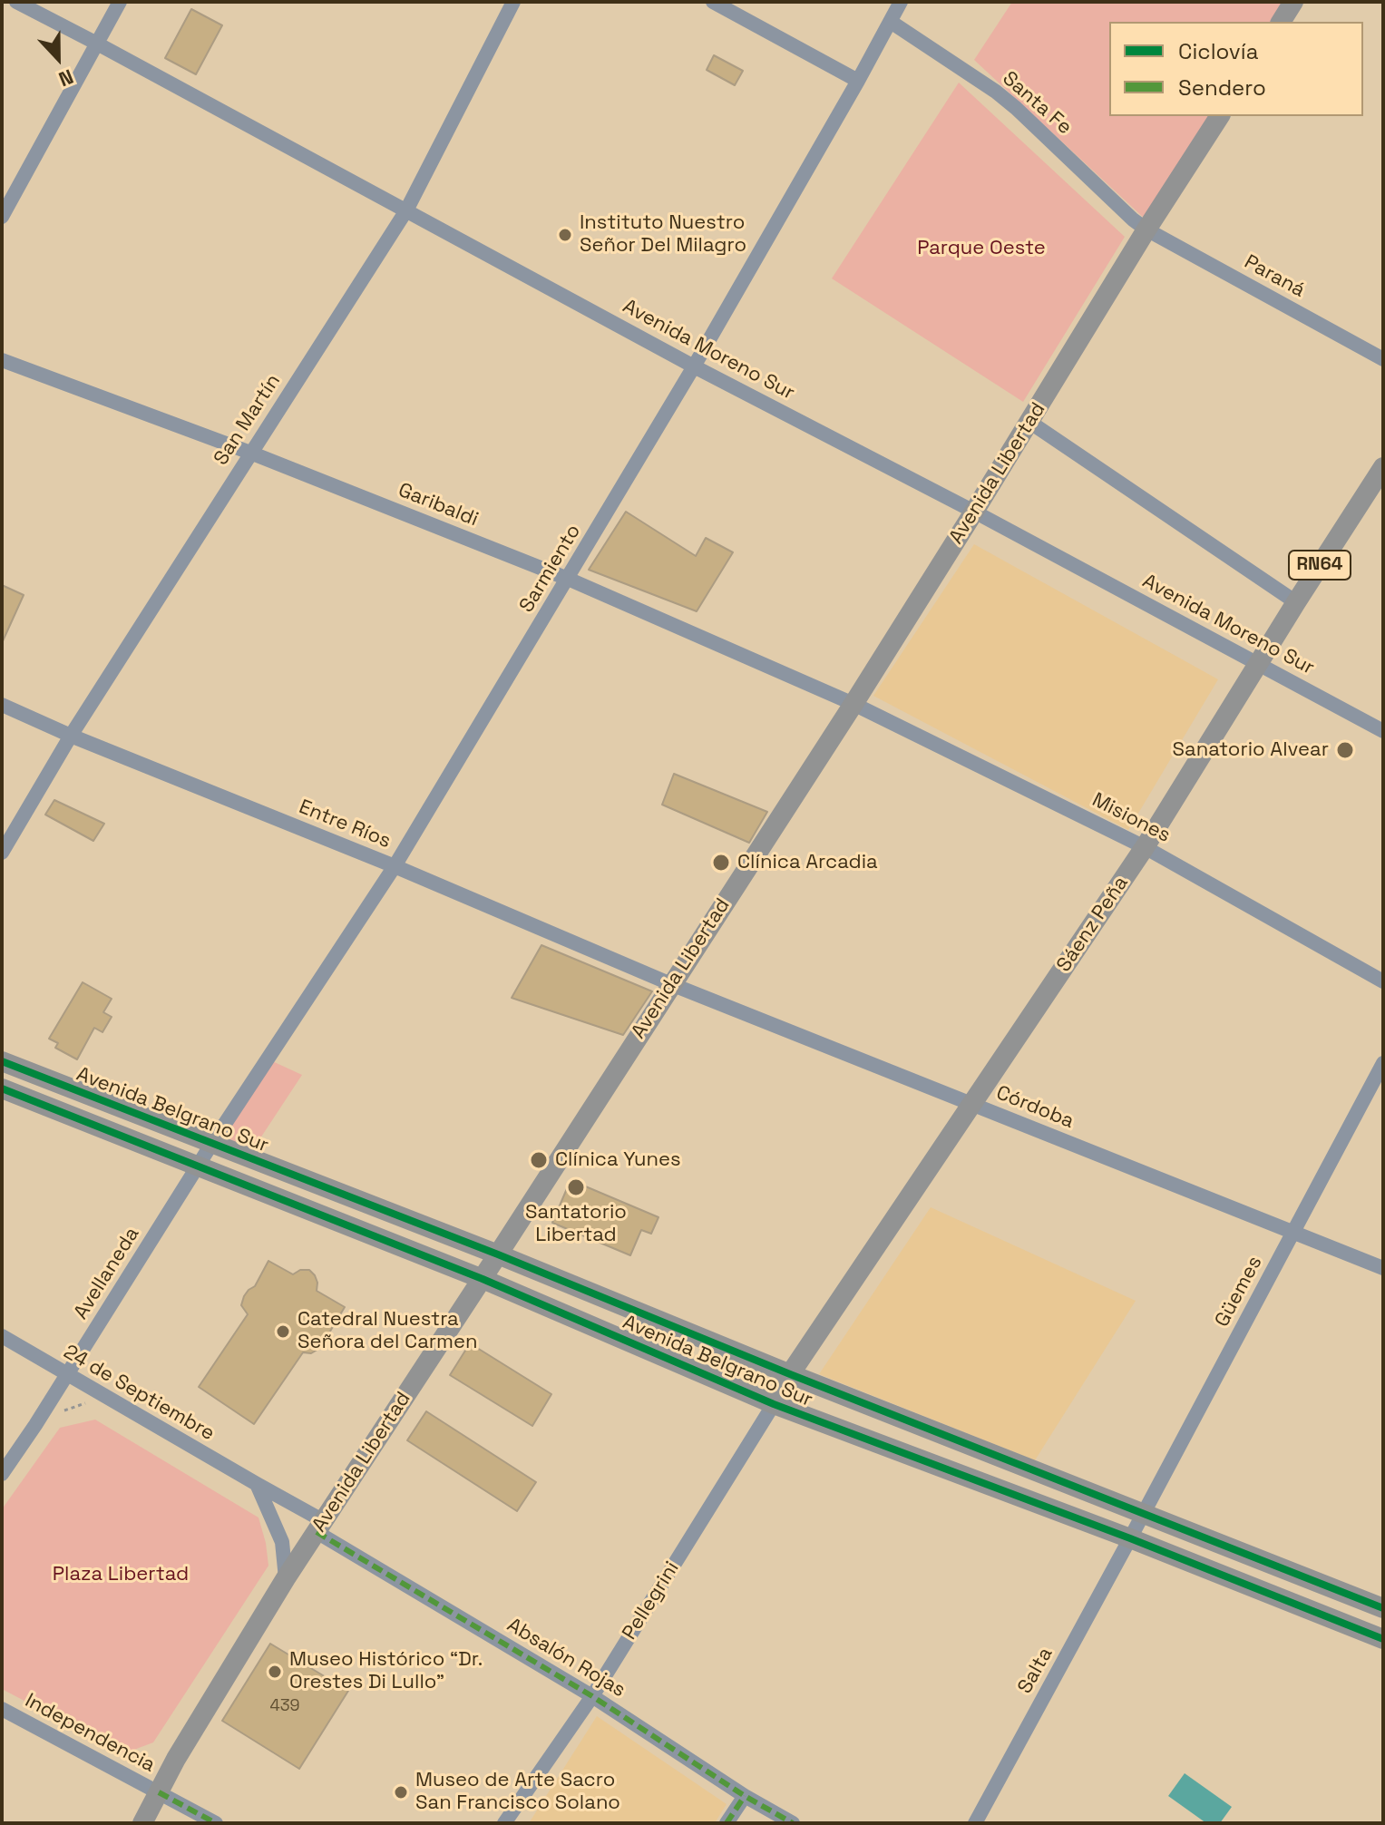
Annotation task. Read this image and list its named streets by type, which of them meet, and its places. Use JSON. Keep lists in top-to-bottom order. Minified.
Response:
{"streets":{"main road":["Avenida Libertad","RN64","Sáenz Peña","Avenida Belgrano Sur","Pellegrini"],"street":["Santa Fe","Paraná","Avenida Moreno Sur","San Martín","Garibaldi","Sarmiento","Misiones","Entre Ríos","Córdoba","Avellaneda","Güemes","24 de Septiembre","Absalón Rojas","Salta","Independencia"]},"crossings":[["Santa Fe","Paraná"],["Santa Fe","Avenida Libertad"],["Santa Fe","Sarmiento"],["Paraná","Avenida Libertad"],["Avenida Moreno Sur","San Martín"],["Avenida Moreno Sur","Avenida Libertad"],["Avenida Moreno Sur","Sarmiento"],["Avenida Moreno Sur","Sáenz Peña"],["San Martín","Garibaldi"],["San Martín","Entre Ríos"],["Avenida Libertad","Garibaldi"],["Avenida Libertad","Misiones"],["Avenida Libertad","Entre Ríos"],["Avenida Libertad","Córdoba"],["Avenida Libertad","Avenida Belgrano Sur"],["Avenida Libertad","24 de Septiembre"],["Avenida Libertad","Absalón Rojas"],["Avenida Libertad","Independencia"],["Garibaldi","Sarmiento"],["Garibaldi","Misiones"],["Sarmiento","Entre Ríos"],["Sarmiento","Avenida Belgrano Sur"],["Sarmiento","Avellaneda"],["Misiones","Sáenz Peña"],["Entre Ríos","Córdoba"],["Sáenz Peña","Córdoba"],["Sáenz Peña","Avenida Belgrano Sur"],["Sáenz Peña","Pellegrini"],["Córdoba","Güemes"],["Avenida Belgrano Sur","Avellaneda"],["Avenida Belgrano Sur","Güemes"],["Avenida Belgrano Sur","Pellegrini"],["Avenida Belgrano Sur","Salta"],["Avellaneda","24 de Septiembre"],["Güemes","Salta"],["24 de Septiembre","Absalón Rojas"],["Pellegrini","Absalón Rojas"]],"parks":["Parque Oeste","Plaza Libertad"],"places":["Instituto Nuestro Señor Del Milagro","Sanatorio Alvear","Clínica Arcadia","Clínica Yunes","Santatorio Libertad","Catedral Nuestra Señora del Carmen","Museo Histórico “Dr. Orestes Di Lullo”","Museo de Arte Sacro San Francisco Solano"],"house_numbers":["439"],"legend":["Ciclovía","Sendero"],"north":"bottom"}
